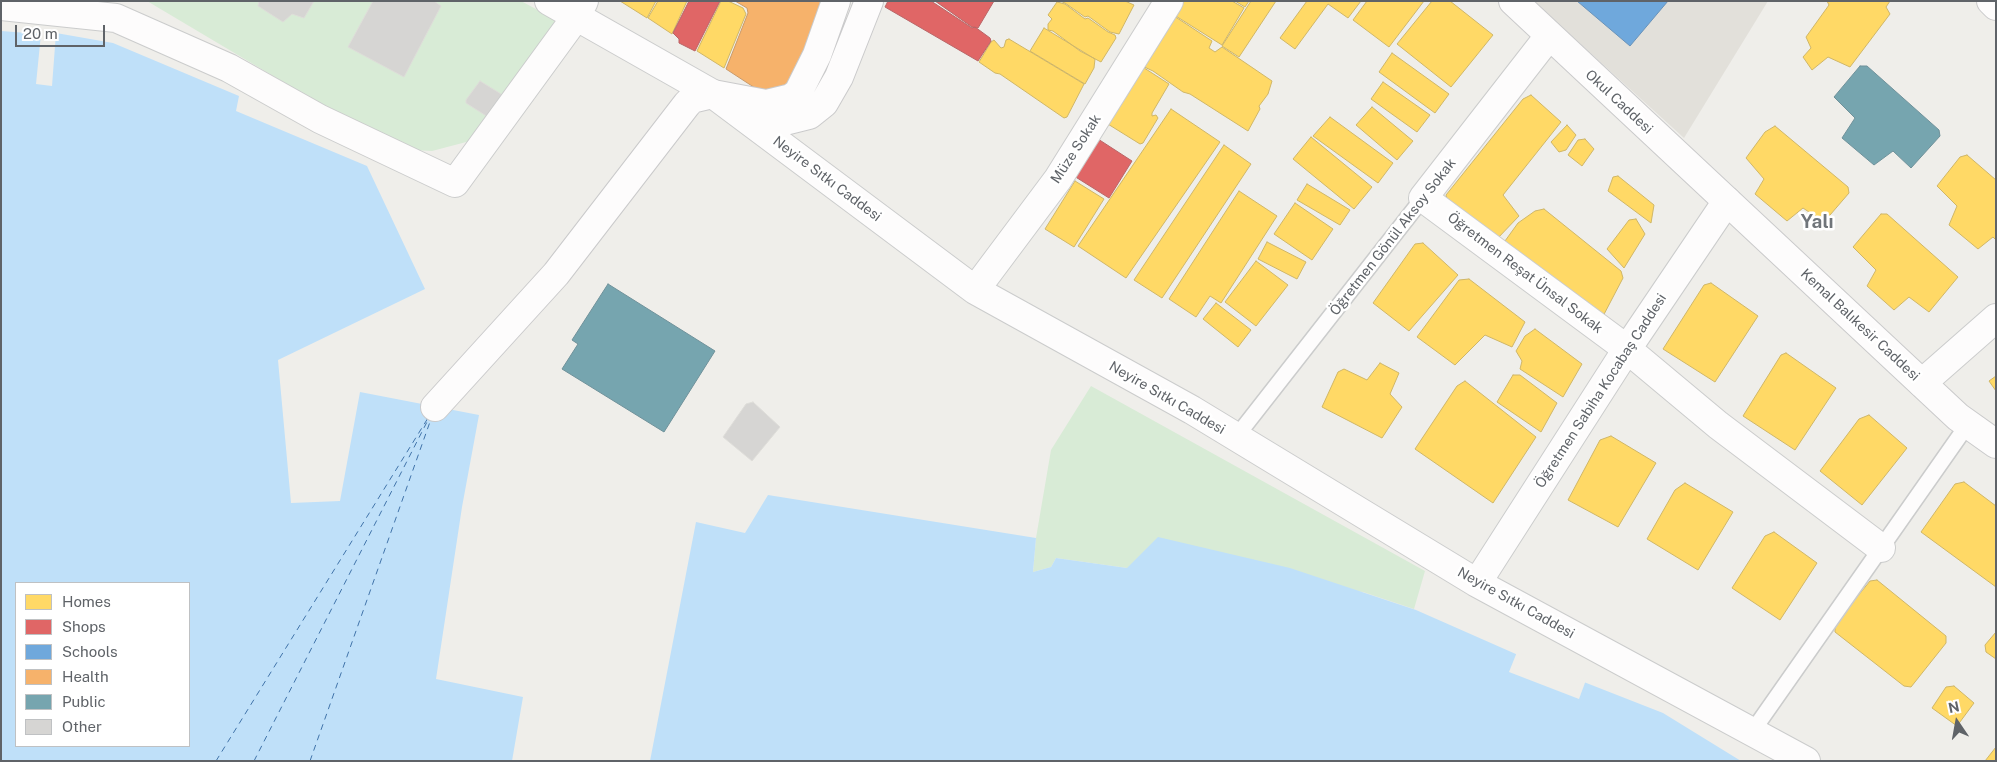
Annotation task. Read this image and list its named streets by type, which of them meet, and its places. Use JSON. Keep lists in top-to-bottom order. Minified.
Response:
{"streets":{"street":["Okul Caddesi","Müze Sokak","Neyire Sıtkı Caddesi","Öğretmen Gönül Aksoy Sokak","Öğretmen Reşat Ünsal Sokak","Kemal Balıkesir Caddesi","Öğretmen Sabiha Kocabaş Caddesi"]},"crossings":[["Okul Caddesi","Öğretmen Gönül Aksoy Sokak"],["Okul Caddesi","Kemal Balıkesir Caddesi"],["Okul Caddesi","Öğretmen Sabiha Kocabaş Caddesi"],["Müze Sokak","Neyire Sıtkı Caddesi"],["Neyire Sıtkı Caddesi","Öğretmen Gönül Aksoy Sokak"],["Neyire Sıtkı Caddesi","Öğretmen Sabiha Kocabaş Caddesi"],["Öğretmen Gönül Aksoy Sokak","Öğretmen Reşat Ünsal Sokak"],["Öğretmen Reşat Ünsal Sokak","Öğretmen Sabiha Kocabaş Caddesi"],["Kemal Balıkesir Caddesi","Öğretmen Sabiha Kocabaş Caddesi"]],"districts":["Yalı"],"legend":["Homes","Shops","Schools","Health","Public","Other"],"scale_bar":"20 m","north":"top"}
